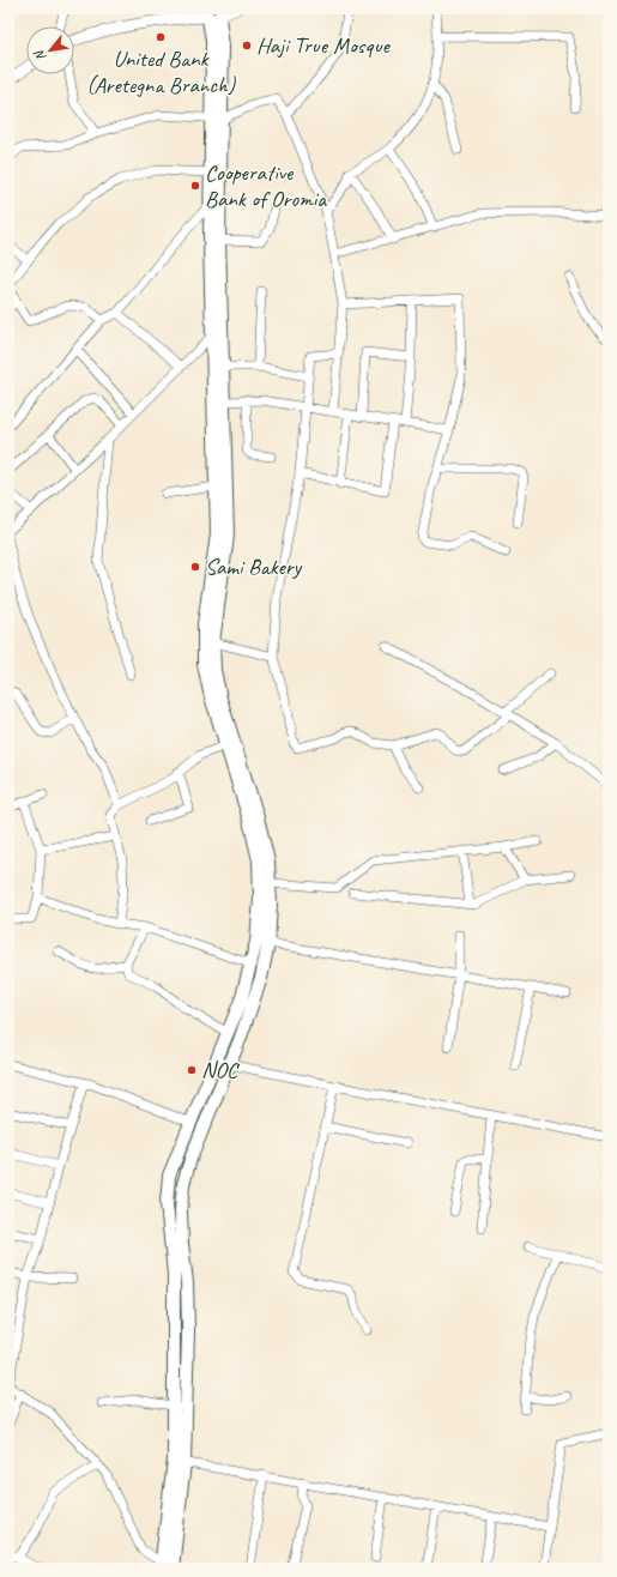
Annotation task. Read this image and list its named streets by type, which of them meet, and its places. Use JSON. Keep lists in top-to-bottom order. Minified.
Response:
{"places":["United Bank (Aretegna Branch)","Haji True Mosque","Cooperative Bank of Oromia","Sami Bakery","NOC"],"north":"bottom left"}
